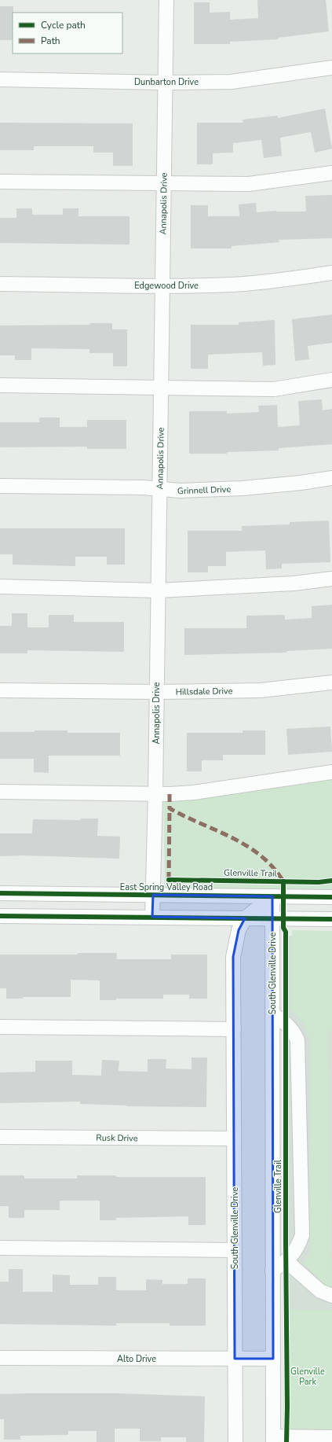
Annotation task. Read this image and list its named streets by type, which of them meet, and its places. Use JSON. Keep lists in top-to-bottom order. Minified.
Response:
{"streets":{"street":["Dunbarton Drive","Annapolis Drive","Edgewood Drive","Grinnell Drive","Hillsdale Drive","East Spring Valley Road","South Glenville Drive","Rusk Drive","Alto Drive"],"cycle path":["Glenville Trail"]},"crossings":[["Dunbarton Drive","Annapolis Drive"],["Annapolis Drive","Edgewood Drive"],["Annapolis Drive","Grinnell Drive"],["Annapolis Drive","Hillsdale Drive"],["Annapolis Drive","East Spring Valley Road"],["East Spring Valley Road","South Glenville Drive"],["South Glenville Drive","Rusk Drive"],["South Glenville Drive","Alto Drive"]],"parks":["Glenville Park"],"legend":["Cycle path","Path"]}
